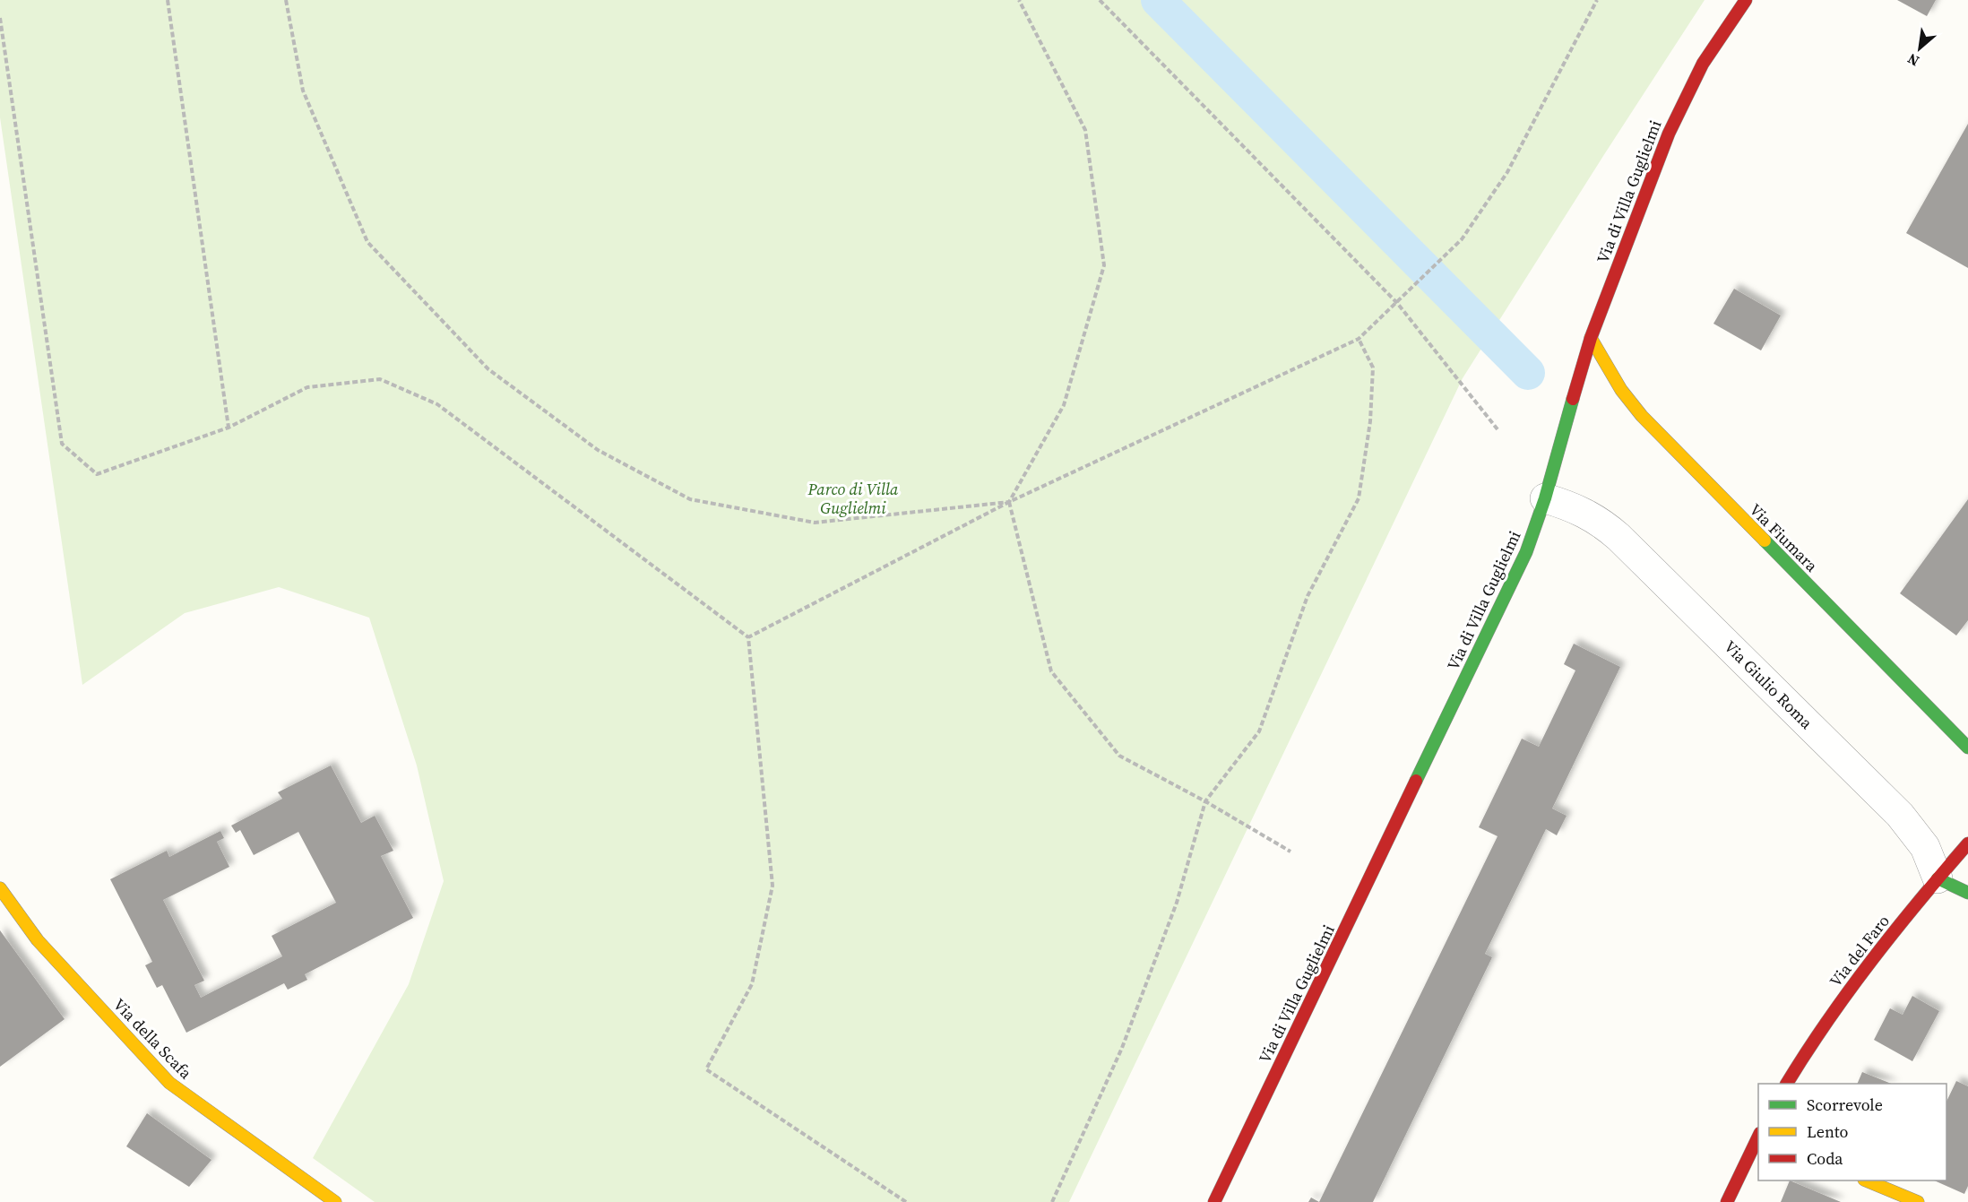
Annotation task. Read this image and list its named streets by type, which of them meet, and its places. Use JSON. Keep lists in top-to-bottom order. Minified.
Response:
{"streets":{"street":["Via di Villa Guglielmi","Via Fiumara","Via Giulio Roma","Via del Faro","Via della Scafa"]},"crossings":[["Via di Villa Guglielmi","Via Fiumara"],["Via di Villa Guglielmi","Via Giulio Roma"],["Via Giulio Roma","Via del Faro"]],"parks":["Parco di Villa Guglielmi"],"legend":["Scorrevole","Lento","Coda"],"north":"bottom left"}
